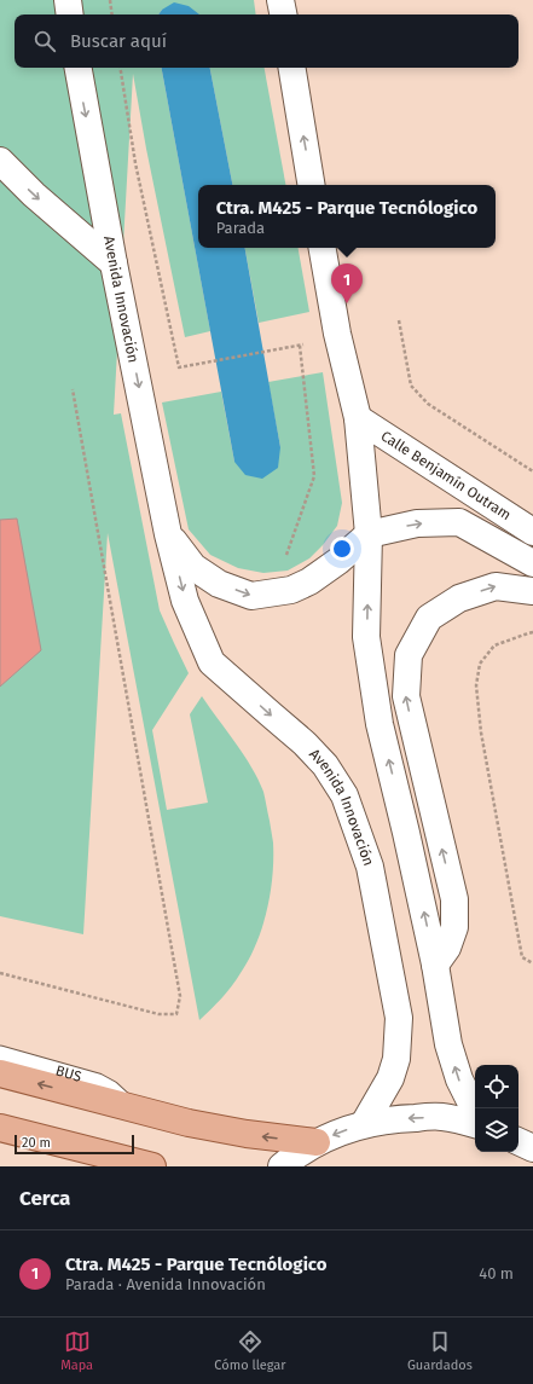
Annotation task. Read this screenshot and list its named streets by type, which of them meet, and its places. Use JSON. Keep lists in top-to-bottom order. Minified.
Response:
{"streets":{"street":["Avenida Innovación","Calle Benjamín Outram"],"lane":["BUS"]},"crossings":[["Avenida Innovación","Calle Benjamín Outram"]],"scale_bar":"20 m","page":{"search":"Buscar aquí","popup":["Ctra. M425 - Parque Tecnólogico","Parada"],"pins":"1","scale":"20 m","heading":"Cerca","list":[{"mark":"1","name":"Ctra. M425 - Parque Tecnólogico","note":"Parada · Avenida Innovación","value":"40 m"}],"nav":["Mapa","Cómo llegar","Guardados"]}}
